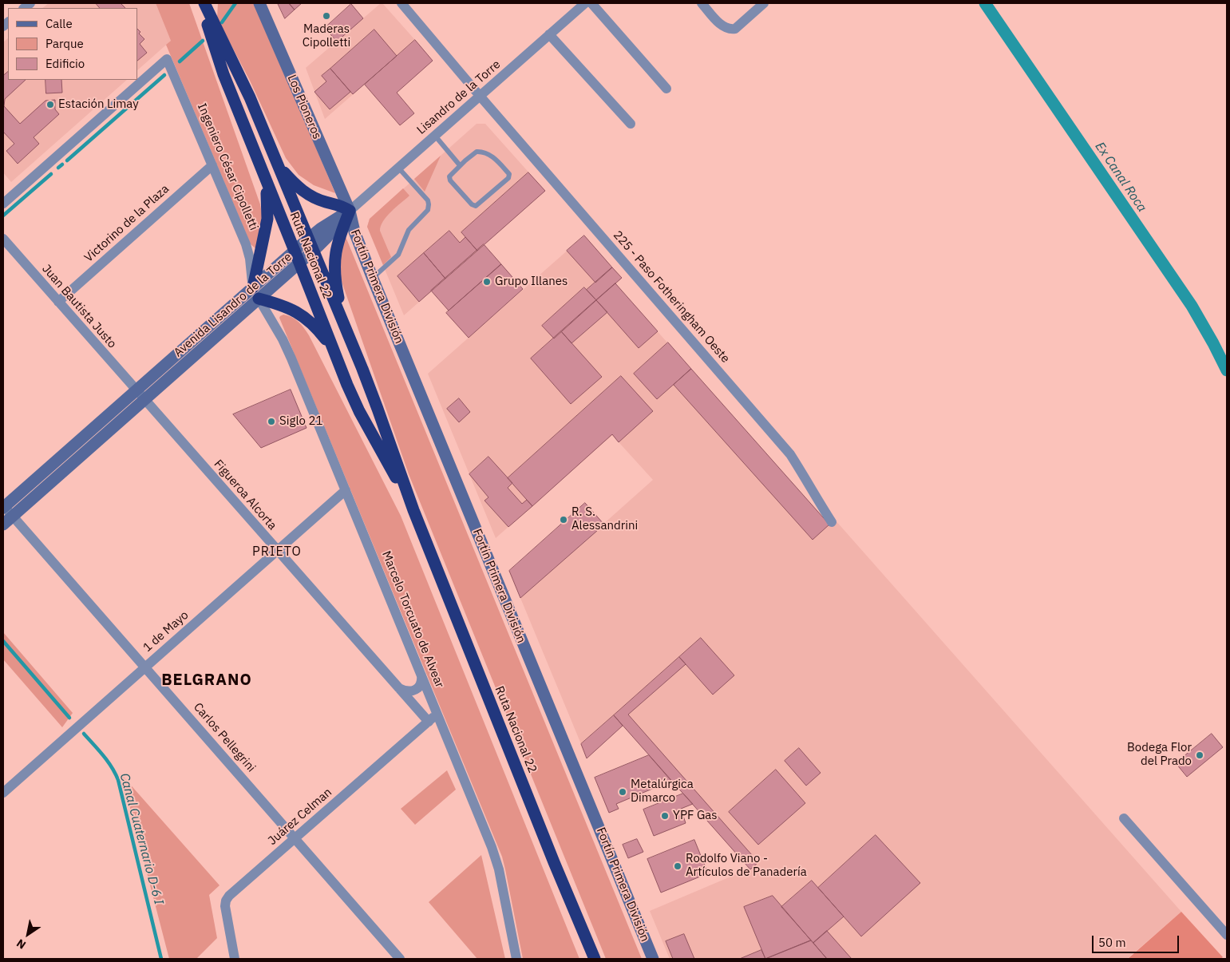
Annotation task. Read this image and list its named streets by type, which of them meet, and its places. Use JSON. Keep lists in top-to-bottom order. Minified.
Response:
{"streets":{"highway":["Ruta Nacional 22"],"street":["Lisandro de la Torre","Los Pioneros","Ingeniero César Cipolletti","Victorino de la Plaza","Fortín Primera División","225 - Paso Fotheringham Oeste","Avenida Lisandro de la Torre","Juan Bautista Justo","Figueroa Alcorta","Marcelo Torcuato de Alvear","1 de Mayo","Carlos Pellegrini","Juárez Celman"]},"crossings":[["Lisandro de la Torre","Los Pioneros"],["Lisandro de la Torre","Fortín Primera División"],["Lisandro de la Torre","225 - Paso Fotheringham Oeste"],["Lisandro de la Torre","Avenida Lisandro de la Torre"],["Los Pioneros","Fortín Primera División"],["Los Pioneros","Avenida Lisandro de la Torre"],["Ingeniero César Cipolletti","Victorino de la Plaza"],["Ingeniero César Cipolletti","Avenida Lisandro de la Torre"],["Victorino de la Plaza","Juan Bautista Justo"],["Ruta Nacional 22","Avenida Lisandro de la Torre"],["Fortín Primera División","Avenida Lisandro de la Torre"],["Avenida Lisandro de la Torre","Juan Bautista Justo"],["Avenida Lisandro de la Torre","Figueroa Alcorta"],["Avenida Lisandro de la Torre","Marcelo Torcuato de Alvear"],["Avenida Lisandro de la Torre","Carlos Pellegrini"],["Juan Bautista Justo","Figueroa Alcorta"],["Figueroa Alcorta","1 de Mayo"],["Figueroa Alcorta","Juárez Celman"],["Marcelo Torcuato de Alvear","1 de Mayo"],["Marcelo Torcuato de Alvear","Juárez Celman"],["1 de Mayo","Carlos Pellegrini"],["Carlos Pellegrini","Juárez Celman"]],"districts":["PRIETO","BELGRANO"],"water":["Ex Canal Roca","Canal Cuaternario D-6 I"],"places":["Maderas Cipolletti","Estación Limay","Grupo Illanes","Siglo 21","R. S. Alessandrini","Bodega Flor del Prado","Metalúrgica Dimarco","YPF Gas","Rodolfo Viano - Artículos de Panadería"],"legend":["Calle","Parque","Edificio"],"scale_bar":"50 m","north":"bottom left"}
